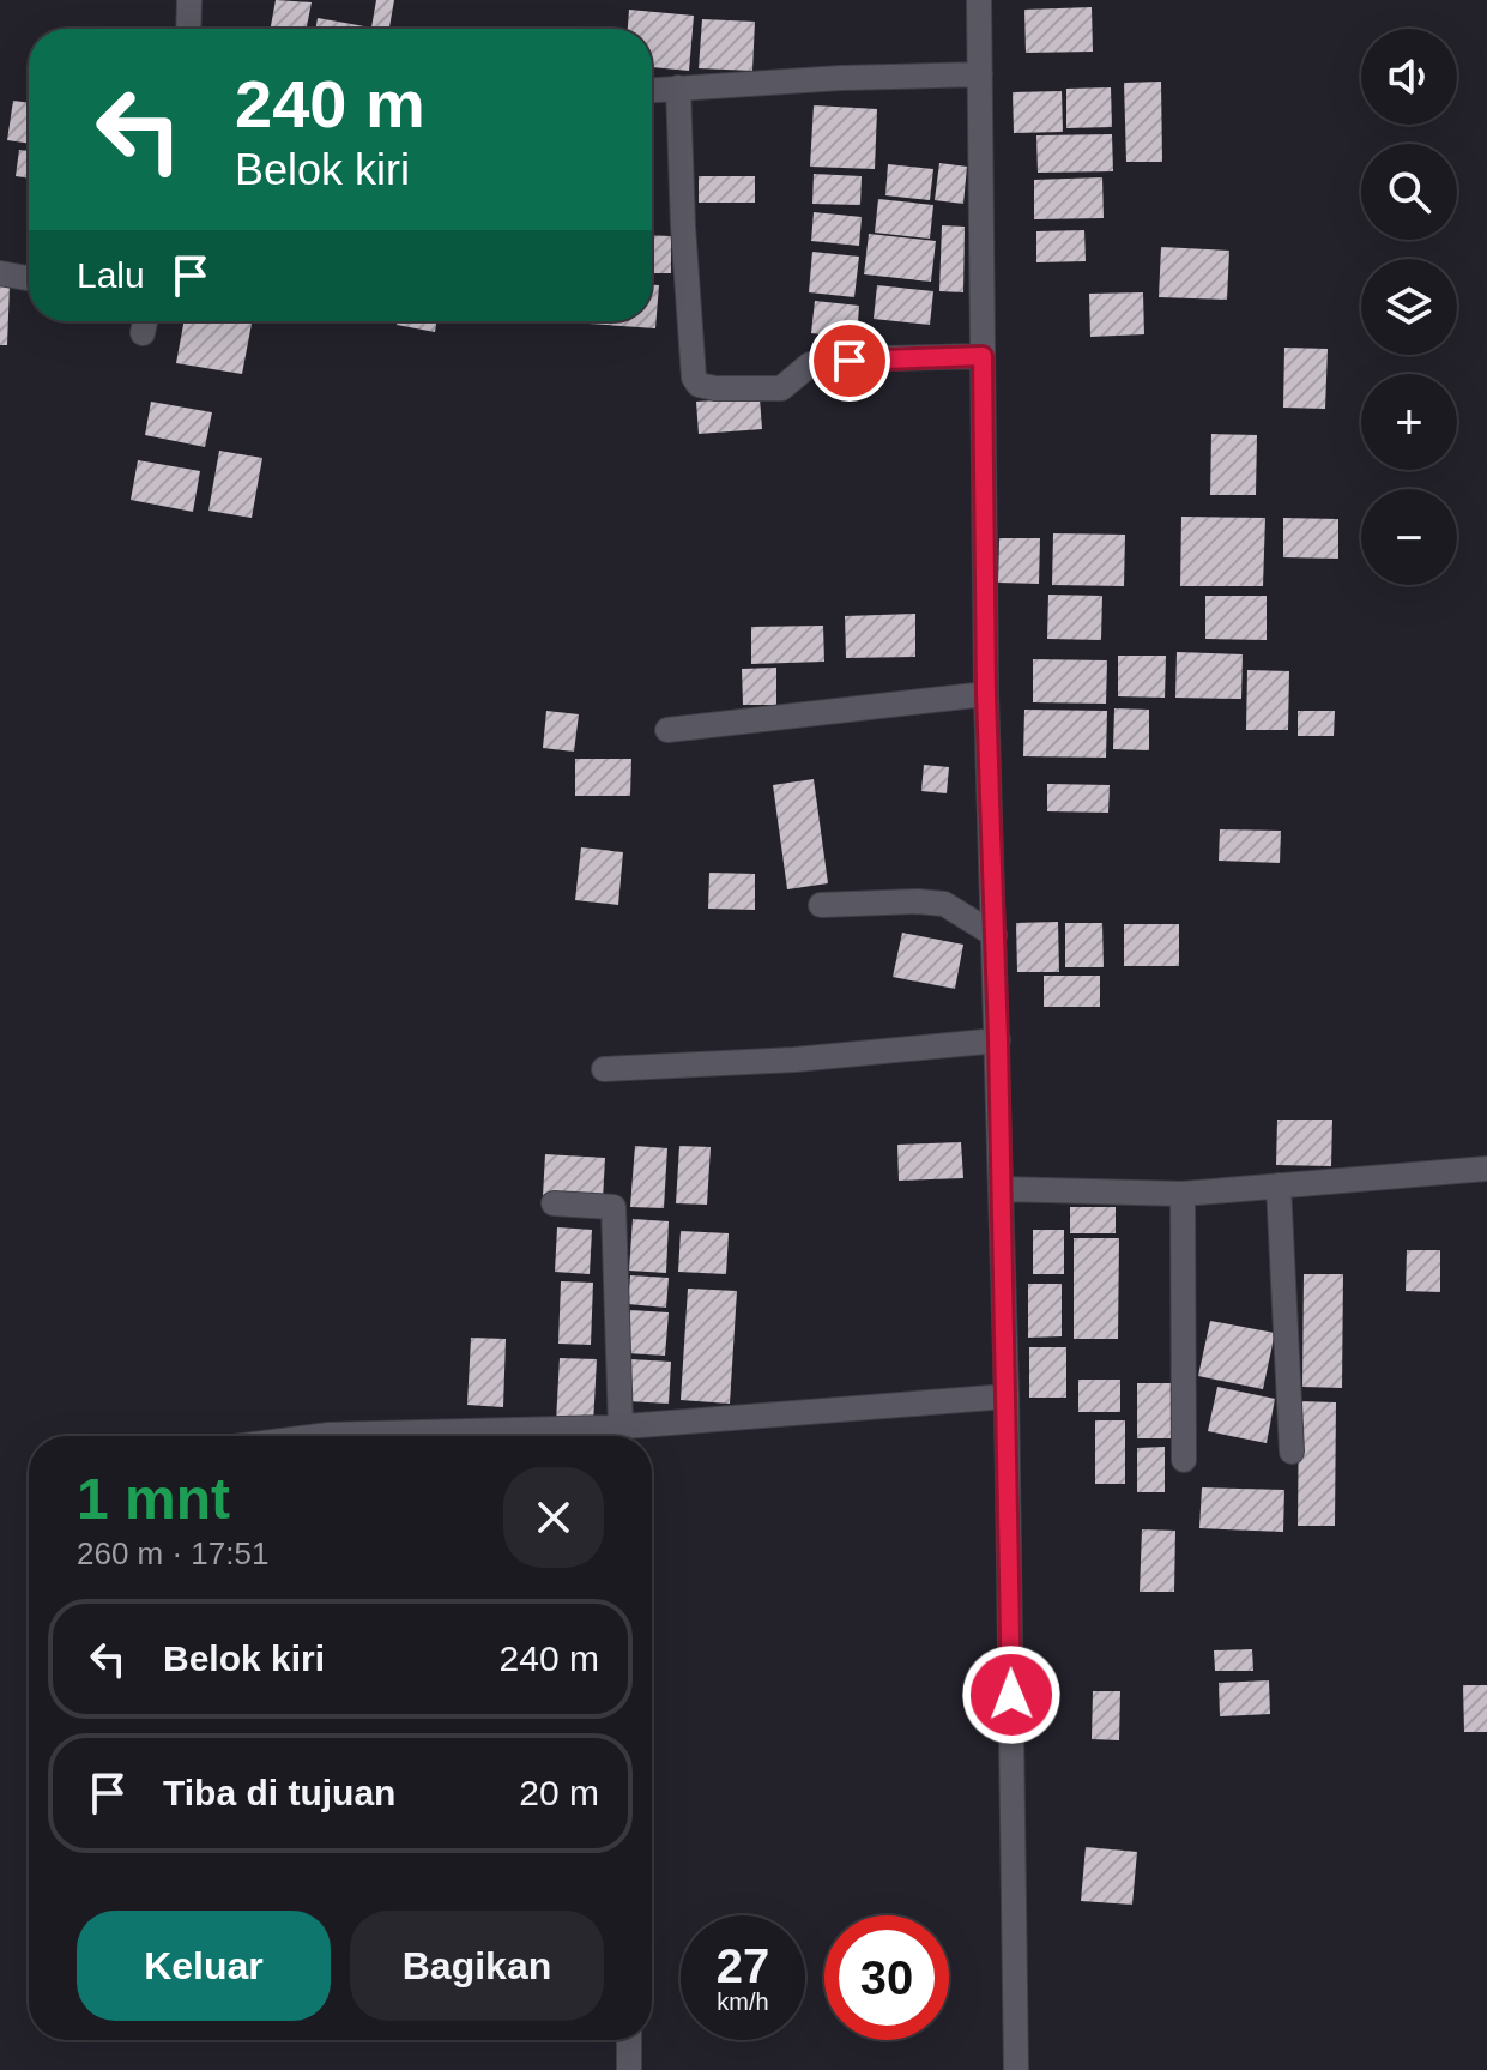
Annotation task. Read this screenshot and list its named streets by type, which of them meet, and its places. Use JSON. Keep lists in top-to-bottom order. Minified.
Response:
{"page":{"map_buttons":["+","−"],"turn":["240 m","Belok kiri"],"then":"Lalu","heading":["1 mnt","260 m · 17:51"],"list":[{"name":"Belok kiri","value":"240 m"},{"name":"Tiba di tujuan","value":"20 m"}],"buttons":["Keluar","Bagikan"],"speed":"27 km/h","limit":"30"}}
